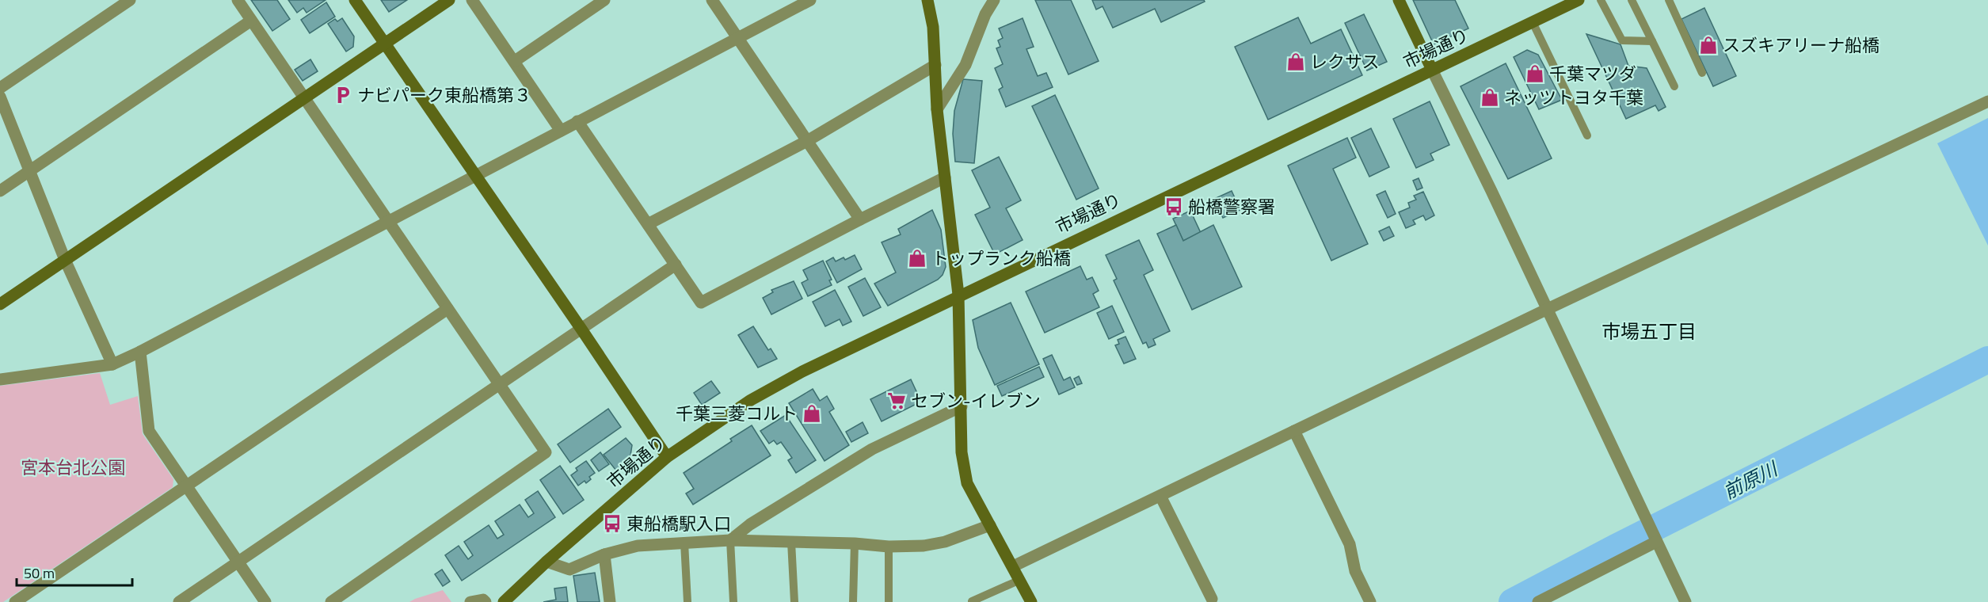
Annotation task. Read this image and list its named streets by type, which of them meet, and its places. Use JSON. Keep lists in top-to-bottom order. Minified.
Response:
{"streets":{"street":["市場通り"]},"districts":["市場五丁目"],"water":["前原川"],"parks":["宮本台北公園"],"places":{"shop":["スズキアリーナ船橋","レクサス","千葉マツダ","ネッツトヨタ千葉","トップランク船橋","千葉三菱コルト"],"parking":["ナビパーク東船橋第３"],"bus stop":["船橋警察署","東船橋駅入口"],"supermarket":["セブン-イレブン"]},"scale_bar":"50 m"}
